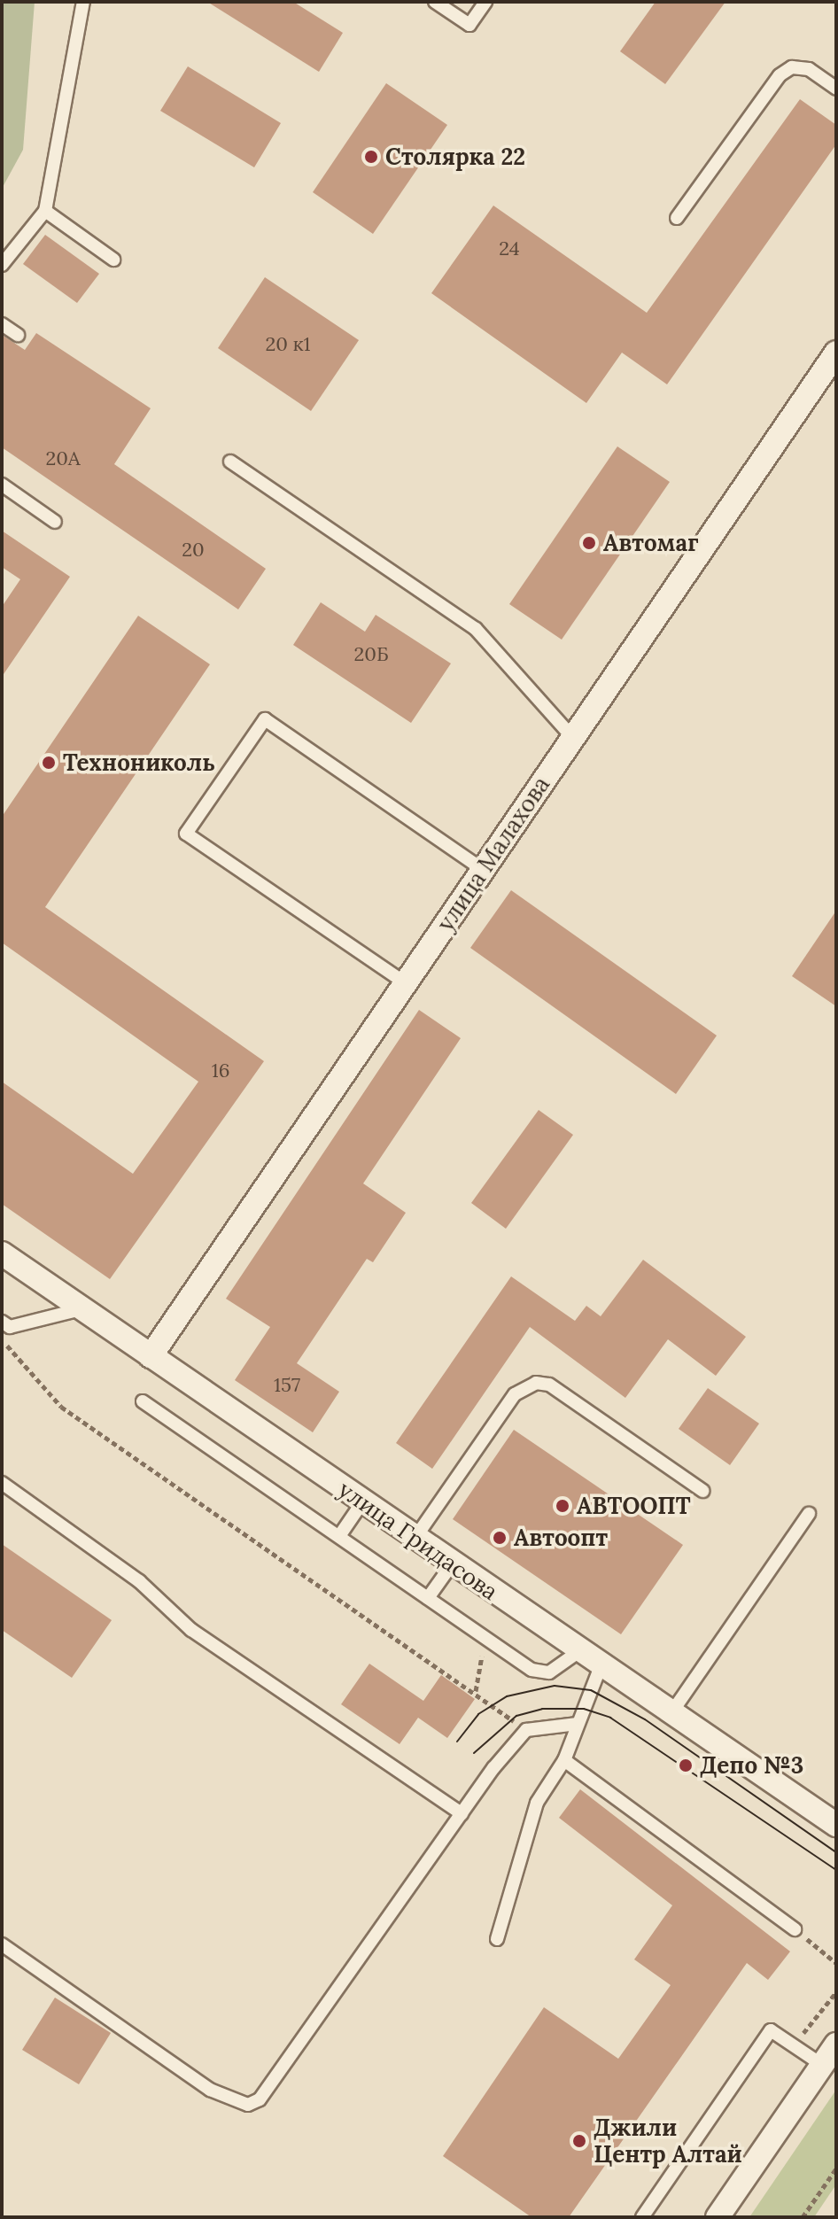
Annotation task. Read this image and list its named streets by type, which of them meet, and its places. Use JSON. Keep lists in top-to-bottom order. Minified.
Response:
{"streets":{"street":["улица Малахова","улица Гридасова"]},"crossings":[["улица Малахова","улица Гридасова"]],"places":["Столярка 22","Автомаг","Технониколь","АВТООПТ","Автоопт","Депо №3","Джили Центр Алтай"],"house_numbers":["24","20 к1","20А","20","20Б","16","157"]}
